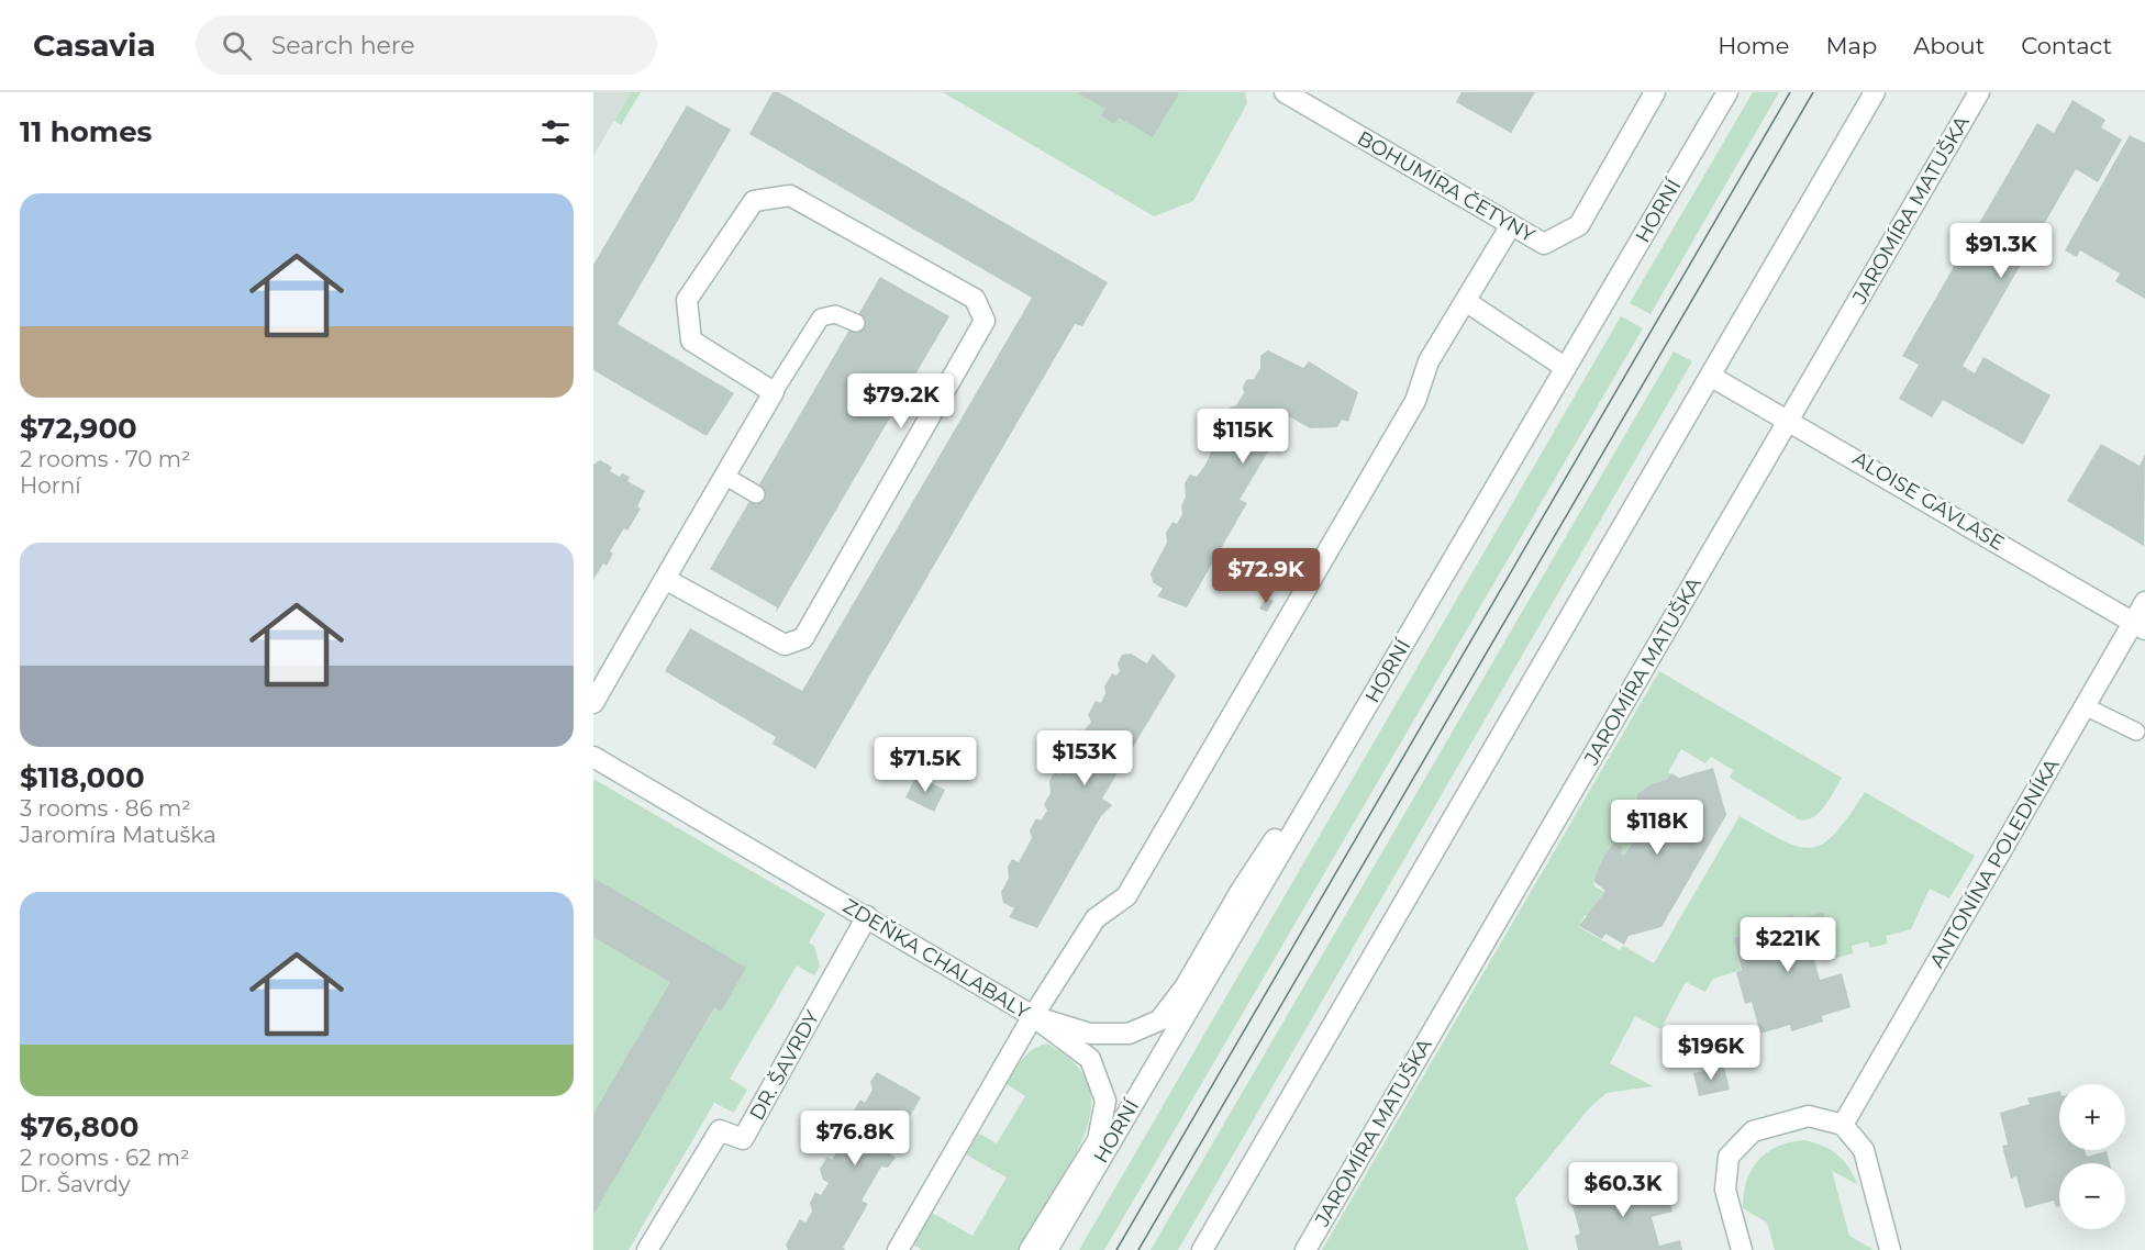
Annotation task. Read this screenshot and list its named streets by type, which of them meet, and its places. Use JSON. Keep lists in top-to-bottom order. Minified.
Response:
{"streets":{"street":["BOHUMÍRA ČETYNY","JAROMÍRA MATUŠKA","HORNÍ","ALOISE GAVLASE","ANTONÍNA POLEDNÍKA","ZDEŇKA CHALABALY","DR. ŠAVRDY"]},"crossings":[["JAROMÍRA MATUŠKA","ALOISE GAVLASE"],["ALOISE GAVLASE","ANTONÍNA POLEDNÍKA"],["ZDEŇKA CHALABALY","DR. ŠAVRDY"]],"page":{"header":"Casavia","search":"Search here","nav":["Home","Map","About","Contact"],"heading":"11 homes","list":[{"name":"$72,900","note":"2 rooms · 70 m² · Horní"},{"name":"$118,000","note":"3 rooms · 86 m² · Jaromíra Matuška"},{"name":"$76,800","note":"2 rooms · 62 m² · Dr. Šavrdy"}],"price":["$91.3K","$79.2K","$115K","$72.9K","$153K","$71.5K","$118K","$221K","$196K","$76.8K","$60.3K"],"map_buttons":["+","−"]}}
